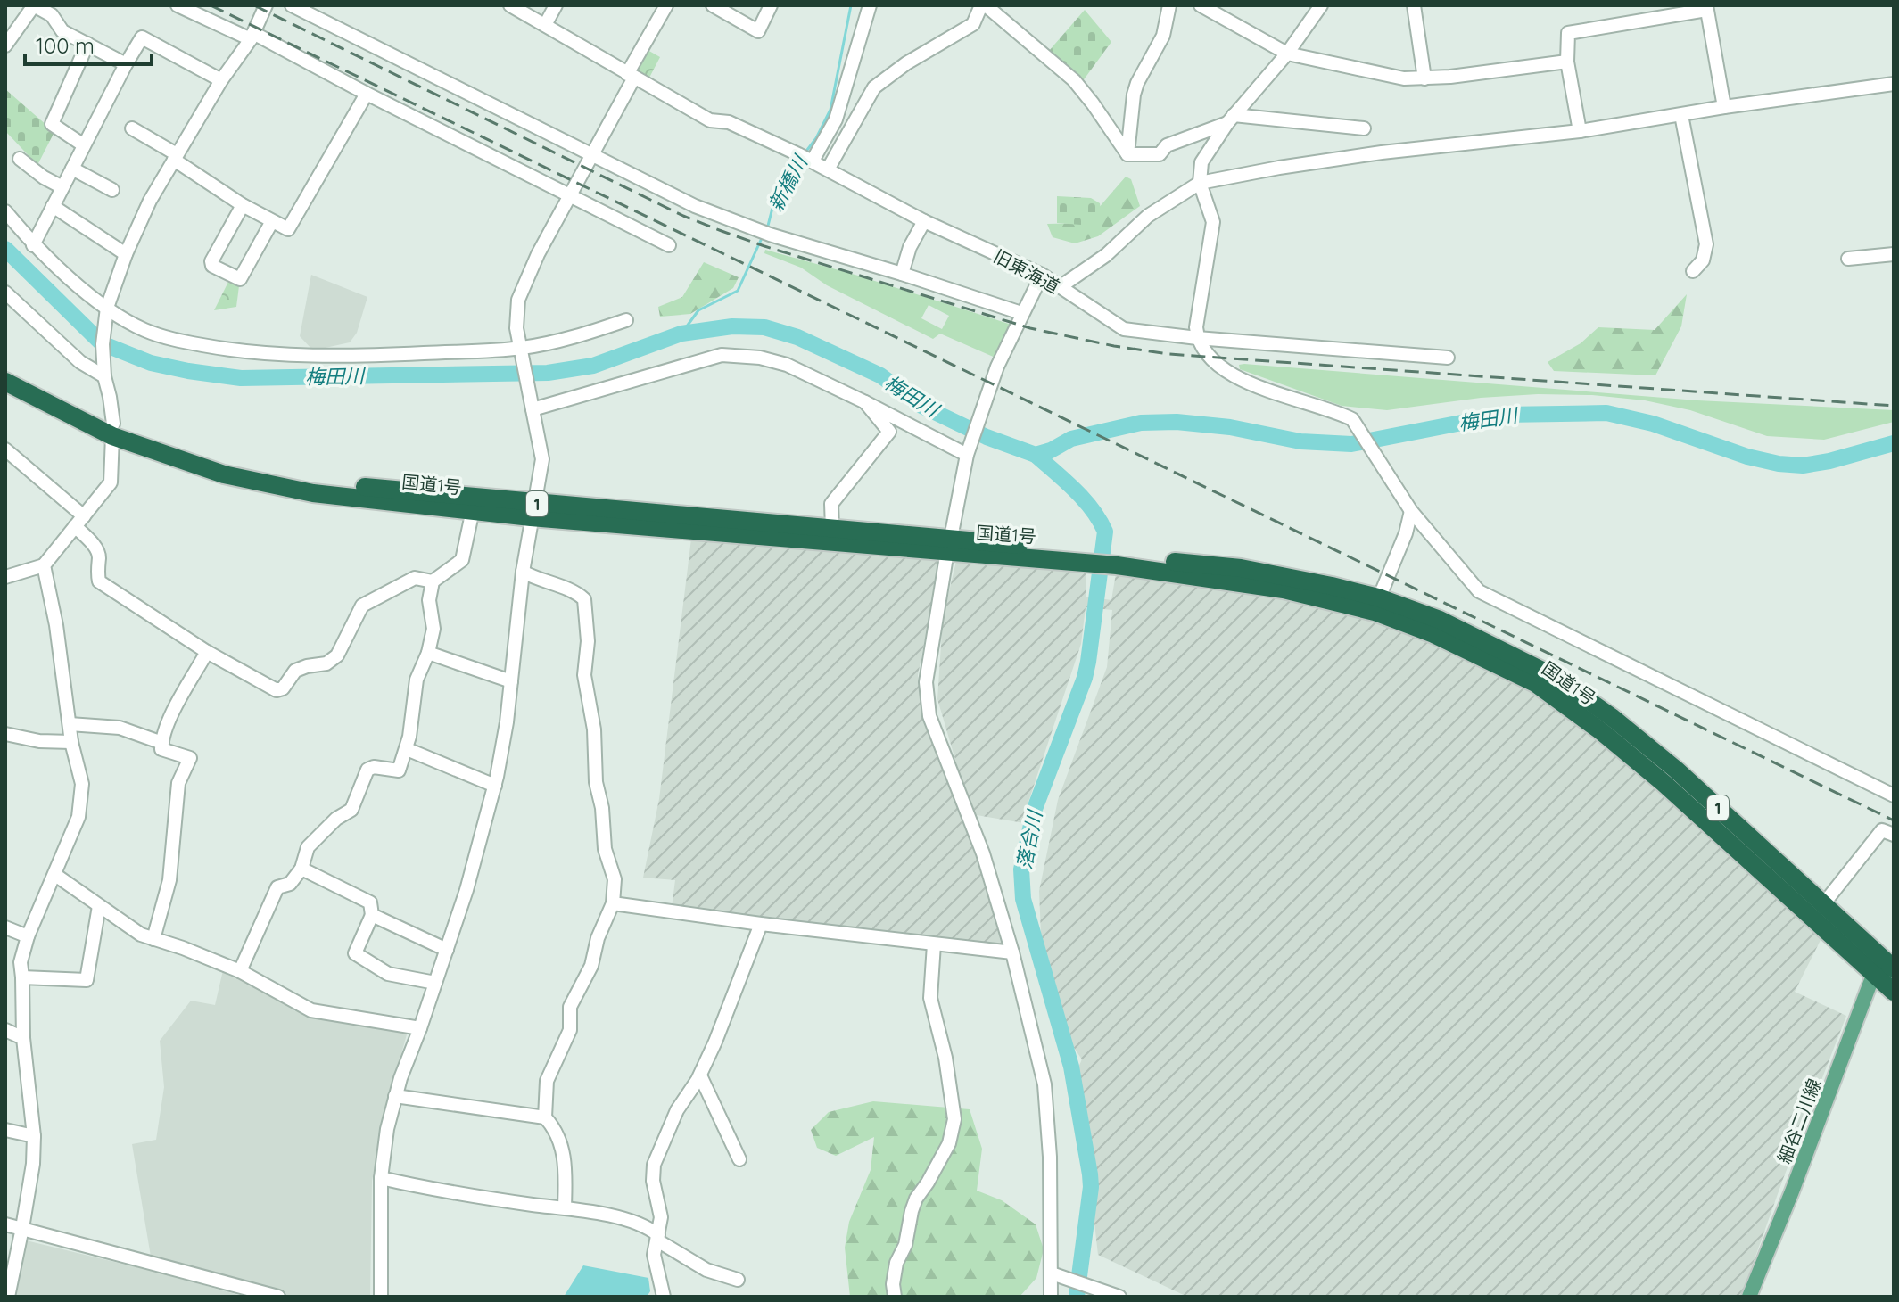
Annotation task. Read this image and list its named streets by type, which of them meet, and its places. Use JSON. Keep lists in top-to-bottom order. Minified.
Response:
{"streets":{"highway":["国道1号","1"],"main road":["細谷二川線"],"street":["旧東海道"]},"crossings":[["国道1号","細谷二川線"]],"water":["新橋川","梅田川","落合川"],"scale_bar":"100 m"}
